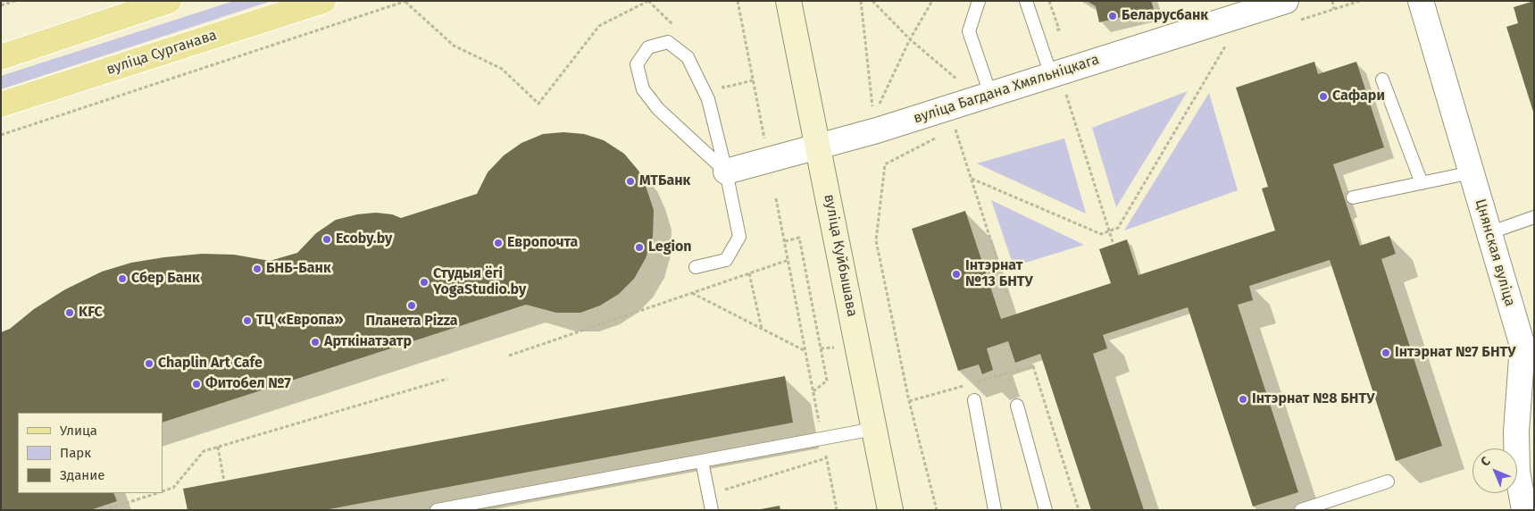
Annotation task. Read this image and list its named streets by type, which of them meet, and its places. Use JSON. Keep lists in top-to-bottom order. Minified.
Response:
{"streets":{"main road":["вуліца Сурганава","вуліца Куйбышава"],"street":["вуліца Багдана Хмяльніцкага","Цнянская вуліца"]},"crossings":[["вуліца Багдана Хмяльніцкага","вуліца Куйбышава"]],"places":["Беларусбанк","Сафари","МТБанк","Ecoby.by","Европочта","Legion","БНБ-Банк","Інтэрнат №13 БНТУ","Сбер Банк","Студыя ёгі YogaStudio.by","Планета Pizza","KFC","ТЦ «Европа»","Арткінатэатр","Інтэрнат №7 БНТУ","Chaplin Art Cafe","Фитобел №7","Інтэрнат №8 БНТУ"],"legend":["Улица","Парк","Здание"],"north":"top left"}
